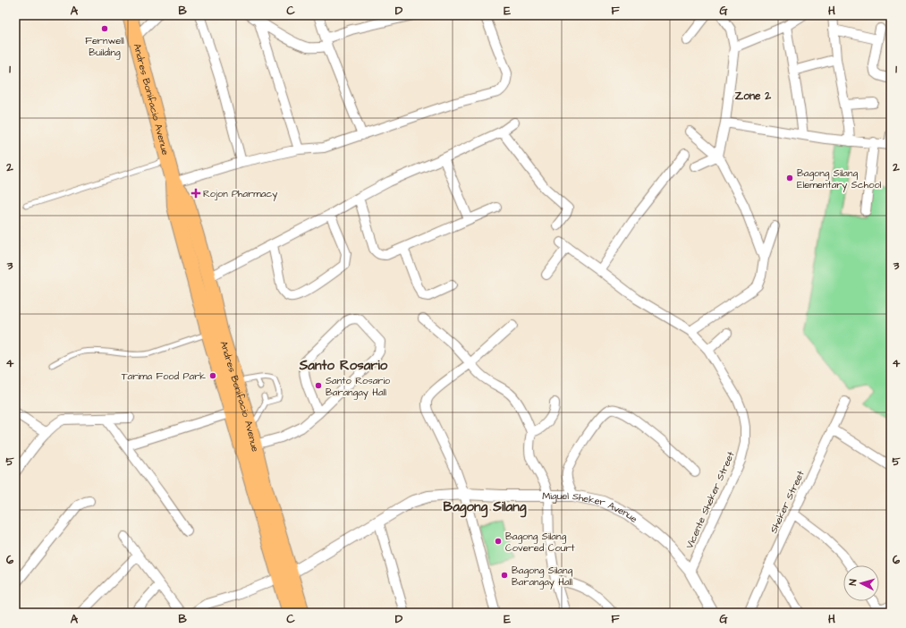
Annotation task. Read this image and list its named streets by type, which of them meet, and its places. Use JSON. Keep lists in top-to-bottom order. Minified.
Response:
{"streets":{"highway":["Andres Bonifacio Avenue"],"street":["Vicente Sheker Street","Sheker Street","Miguel Sheker Avenue"]},"crossings":[["Andres Bonifacio Avenue","Miguel Sheker Avenue"],["Vicente Sheker Street","Miguel Sheker Avenue"]],"districts":["Zone 2","Santo Rosario","Bagong Silang"],"places":{"other":["Fernwell Building","Bagong Silang Elementary School","Tarima Food Park","Santo Rosario Barangay Hall","Bagong Silang Covered Court","Bagong Silang Barangay Hall"],"health":["Rojon Pharmacy"]},"north":"left","grid":{"columns":["A","B","C","D","E","F","G","H"],"rows":["1","2","3","4","5","6"]}}
